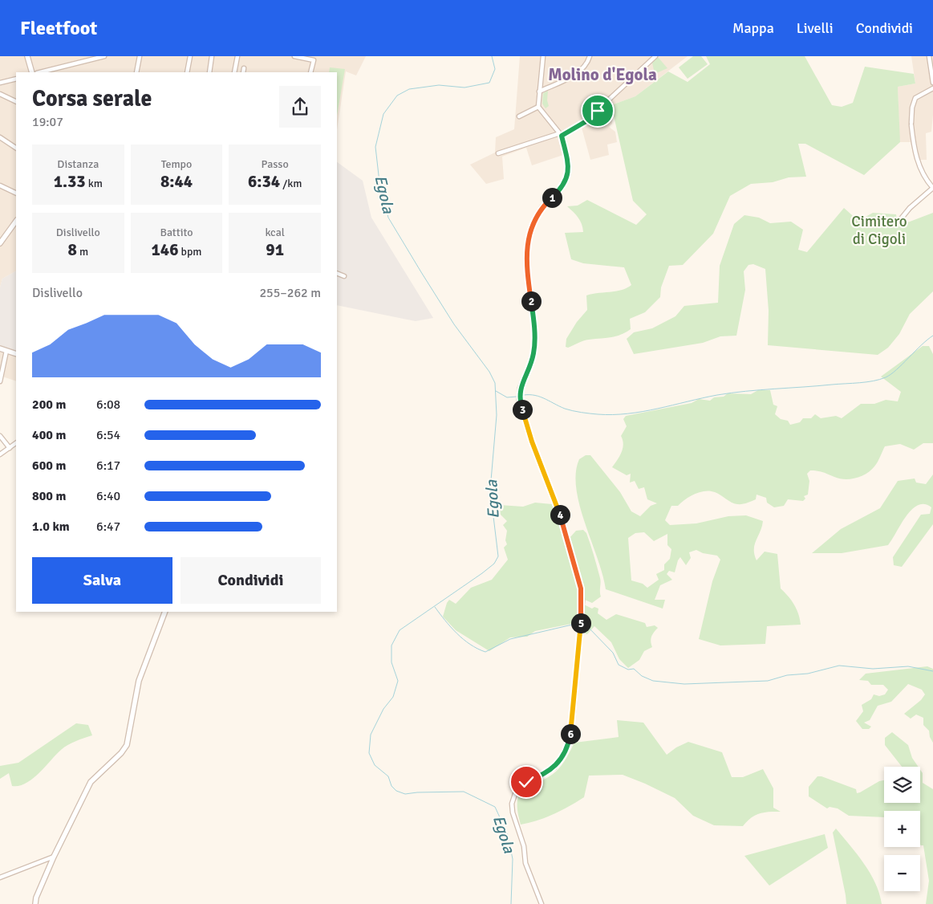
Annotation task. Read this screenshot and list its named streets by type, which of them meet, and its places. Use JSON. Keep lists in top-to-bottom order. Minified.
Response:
{"districts":["Molino d'Egola"],"water":["Egola"],"parks":["Cimitero di Cigoli"],"page":{"header":"Fleetfoot","nav":["Mappa","Livelli","Condividi"],"heading":["Corsa serale","19:07"],"stats":[["Distanza","1.33 km"],["Tempo","8:44"],["Passo","6:34 /km"],["Dislivello","8 m"],["Battito","146 bpm"],["kcal","91"]],"pins":["1","2","3","4","5","6"],"chart":["Dislivello","255–262 m"],"list":[{"name":"200 m","note":"6:08"},{"name":"400 m","note":"6:54"},{"name":"600 m","note":"6:17"},{"name":"800 m","note":"6:40"},{"name":"1.0 km","note":"6:47"}],"buttons":["Salva","Condividi"],"map_buttons":["+","−"]}}
